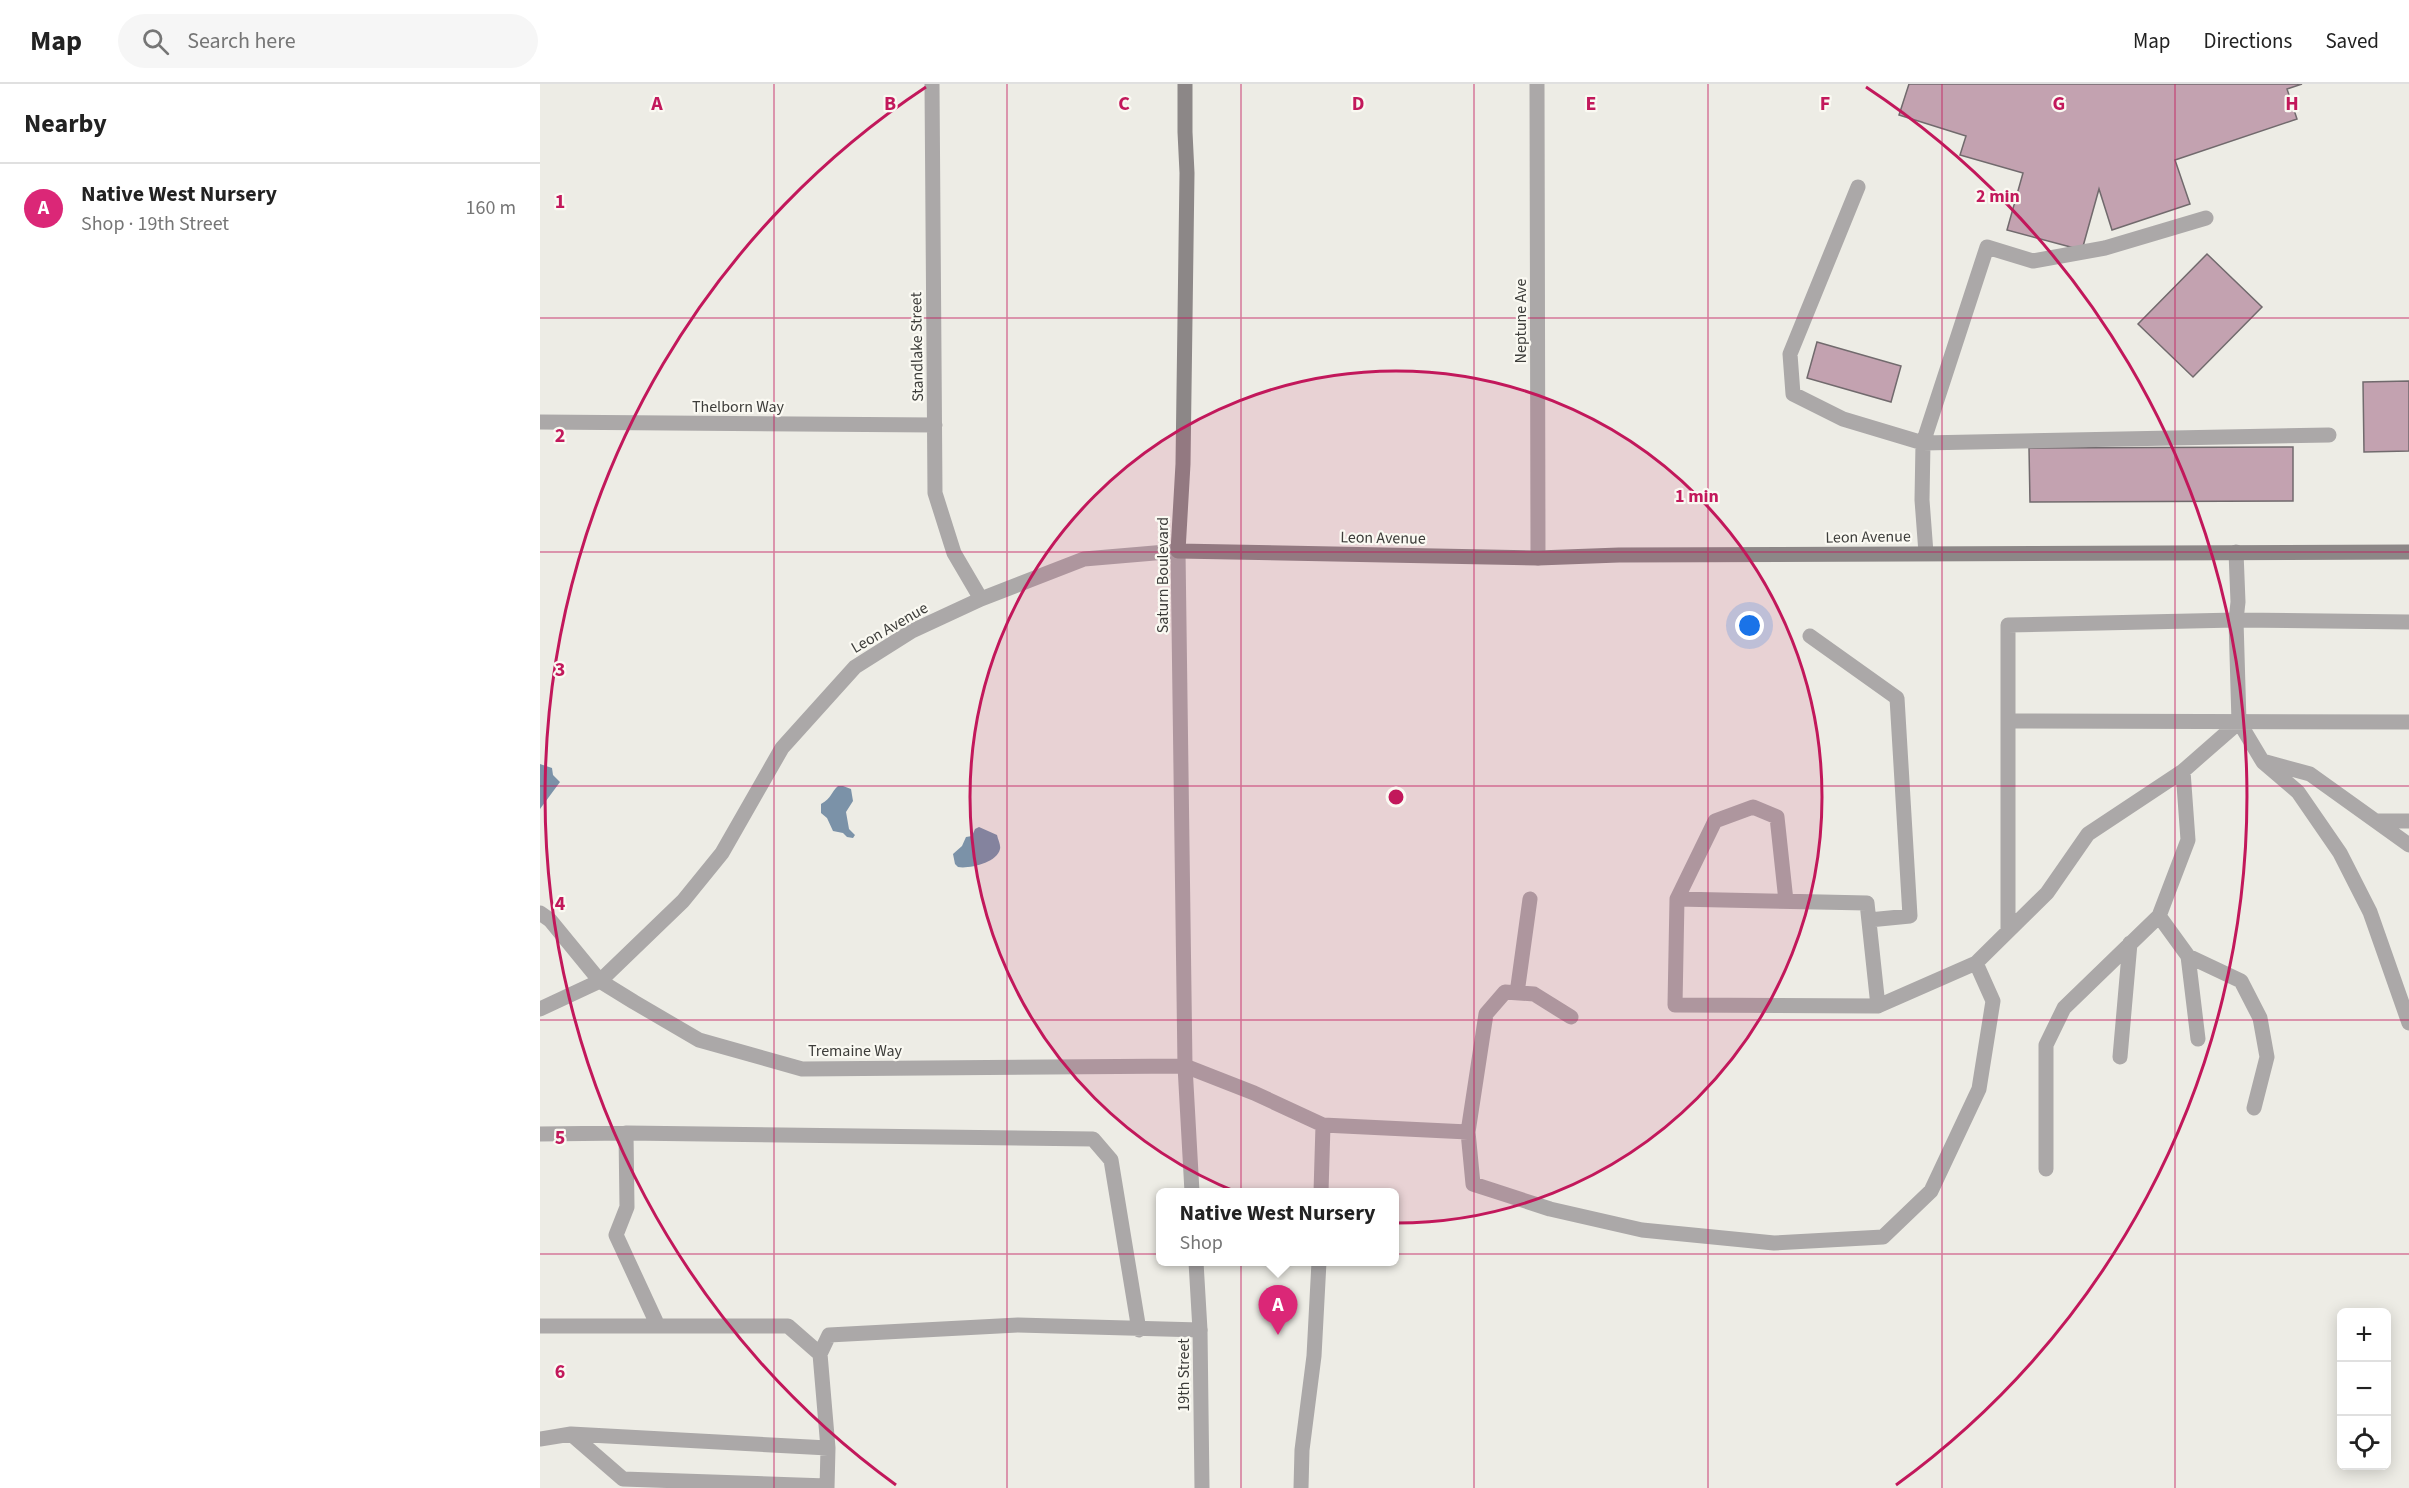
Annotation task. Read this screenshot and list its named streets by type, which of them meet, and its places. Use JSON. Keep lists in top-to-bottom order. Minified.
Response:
{"streets":{"street":["Neptune Ave","Standlake Street","Thelborn Way","Leon Avenue","Saturn Boulevard","Tremaine Way","19th Street"]},"crossings":[["Neptune Ave","Leon Avenue"],["Standlake Street","Thelborn Way"],["Standlake Street","Leon Avenue"],["Leon Avenue","Saturn Boulevard"],["Leon Avenue","Tremaine Way"],["Saturn Boulevard","Tremaine Way"]],"page":{"header":"Map","search":"Search here","nav":["Map","Directions","Saved"],"heading":"Nearby","list":[{"mark":"A","name":"Native West Nursery","note":"Shop · 19th Street","value":"160 m"}],"popup":["Native West Nursery","Shop"],"pins":"A","map_buttons":["+","−"]},"grid":{"columns":["A","B","C","D","E","F","G","H"],"rows":["1","2","3","4","5","6"]},"rings":["2 min","1 min"]}
